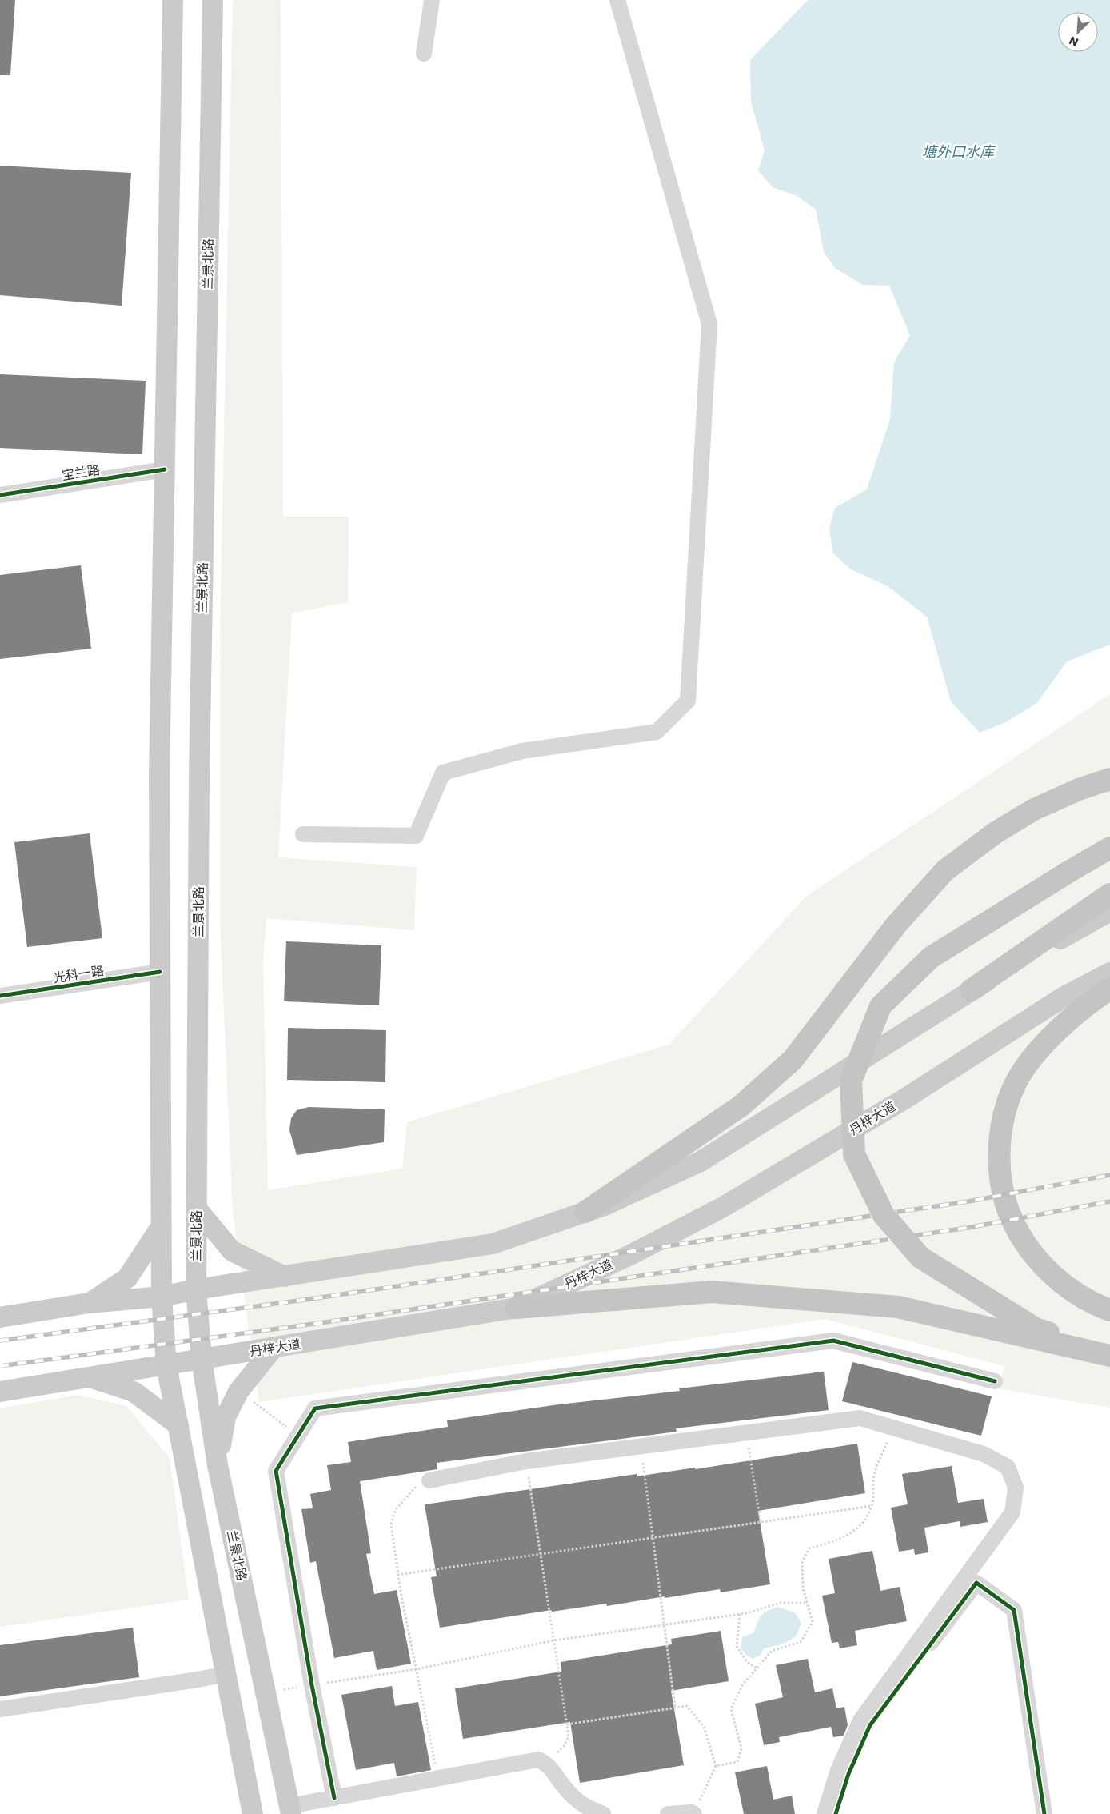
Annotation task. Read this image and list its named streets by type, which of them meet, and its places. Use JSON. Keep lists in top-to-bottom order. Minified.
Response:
{"streets":{"main road":["兰景北路","丹梓大道"],"street":["宝兰路","光科一路"]},"crossings":[["兰景北路","丹梓大道"]],"water":["塘外口水库"],"north":"bottom left"}
